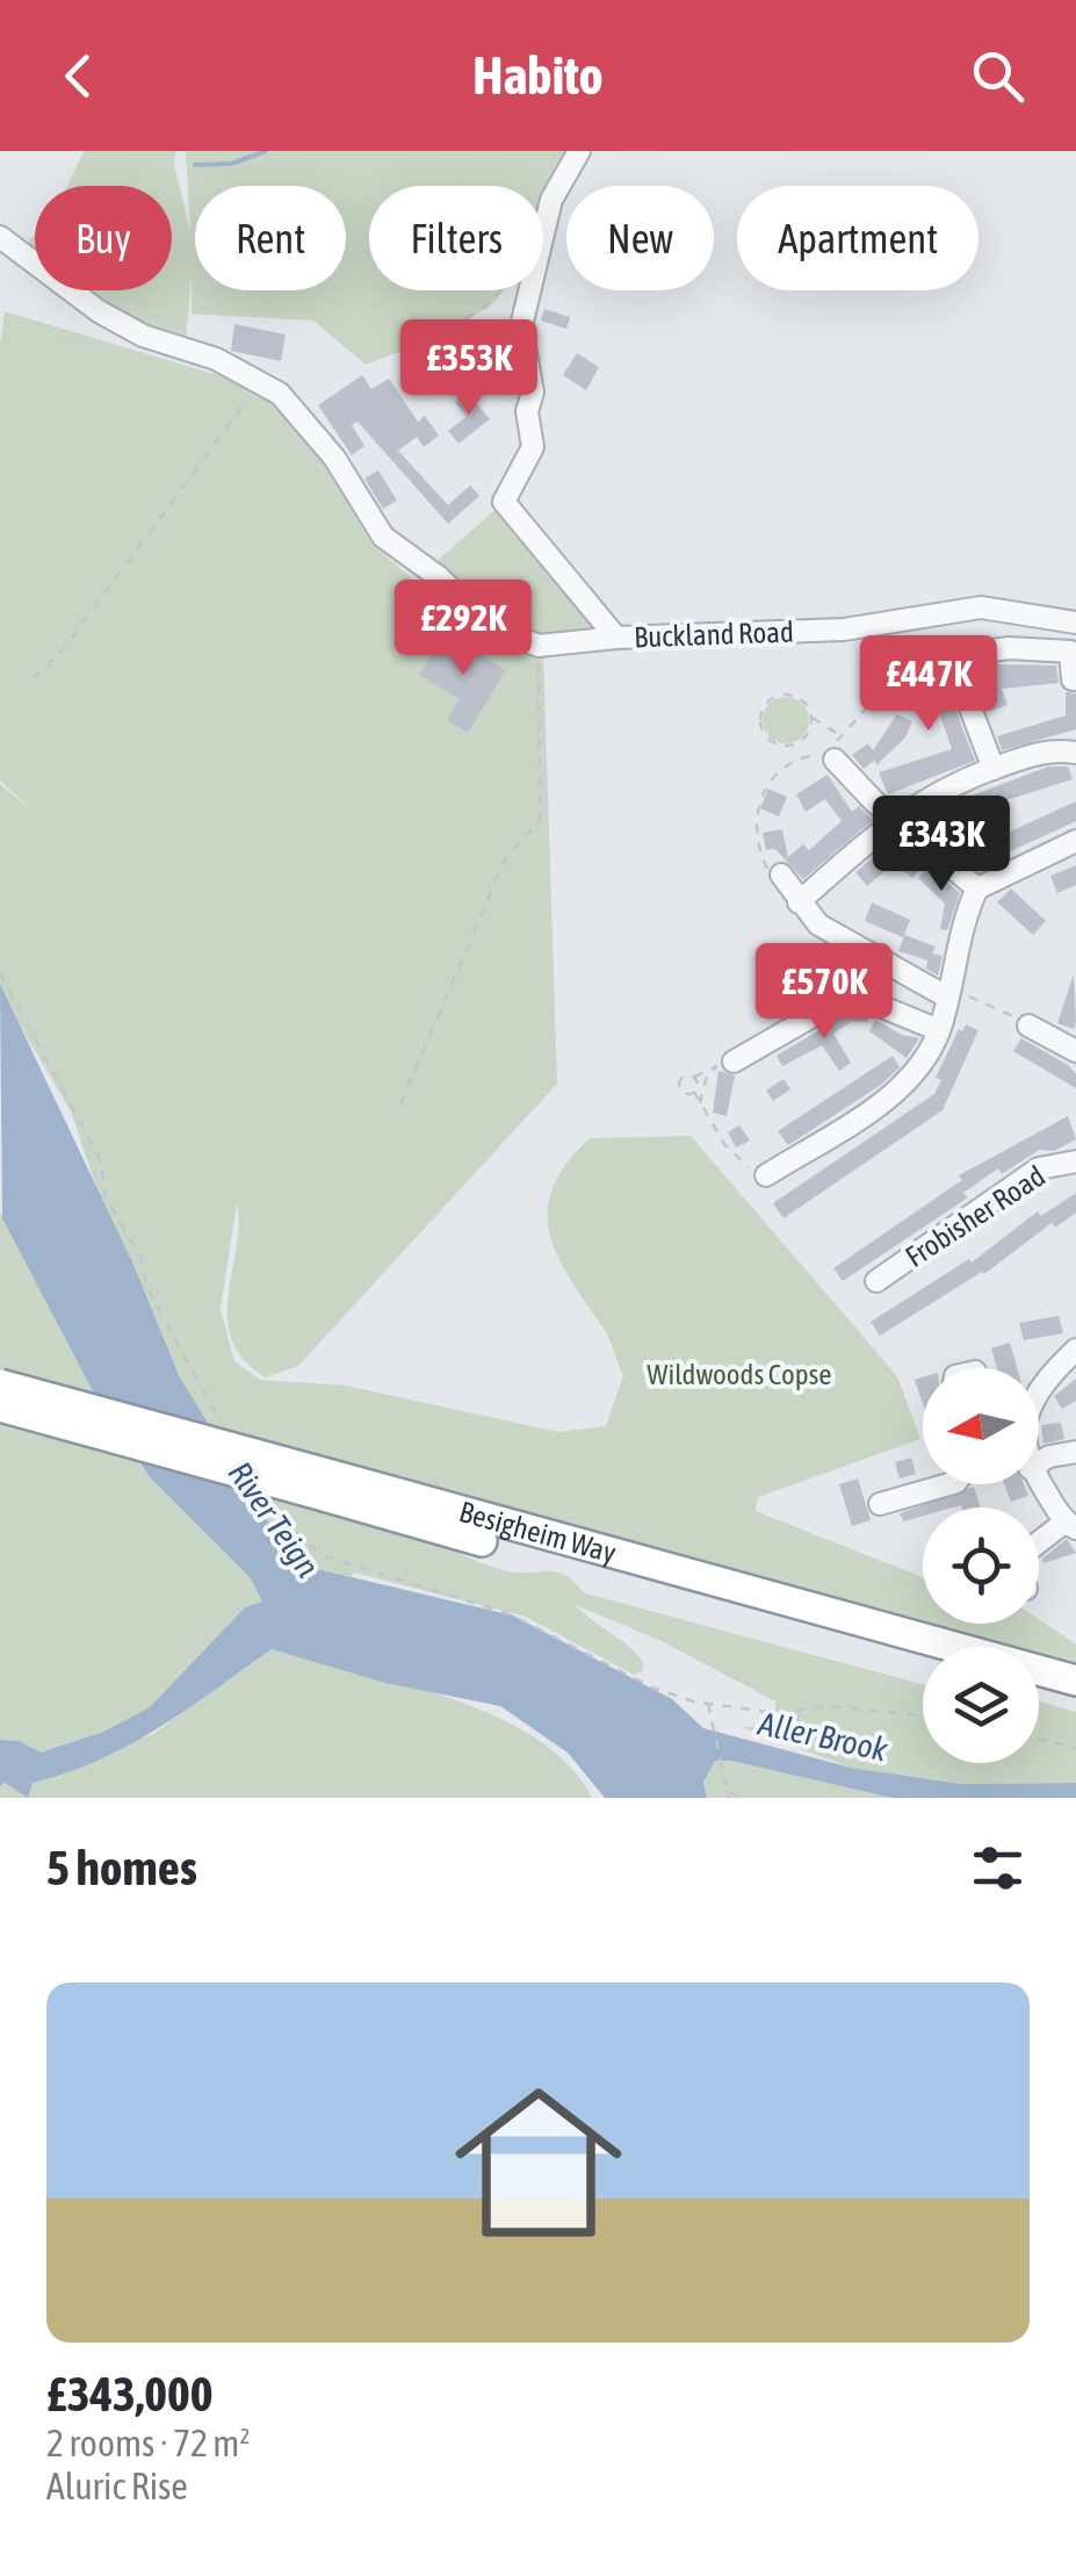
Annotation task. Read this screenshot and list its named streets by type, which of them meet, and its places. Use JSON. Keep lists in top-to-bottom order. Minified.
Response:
{"streets":{"highway":["Besigheim Way"],"street":["Buckland Road","Frobisher Road"]},"water":["River Teign","Aller Brook"],"parks":["Wildwoods Copse"],"north":"left","page":{"header":"Habito","chip":["Buy","Rent","Filters","New","Apartment"],"price":["£353K","£292K","£447K","£343K","£570K"],"heading":"5 homes","list":[{"name":"£343,000","note":"2 rooms · 72 m² · Aluric Rise"}]}}
